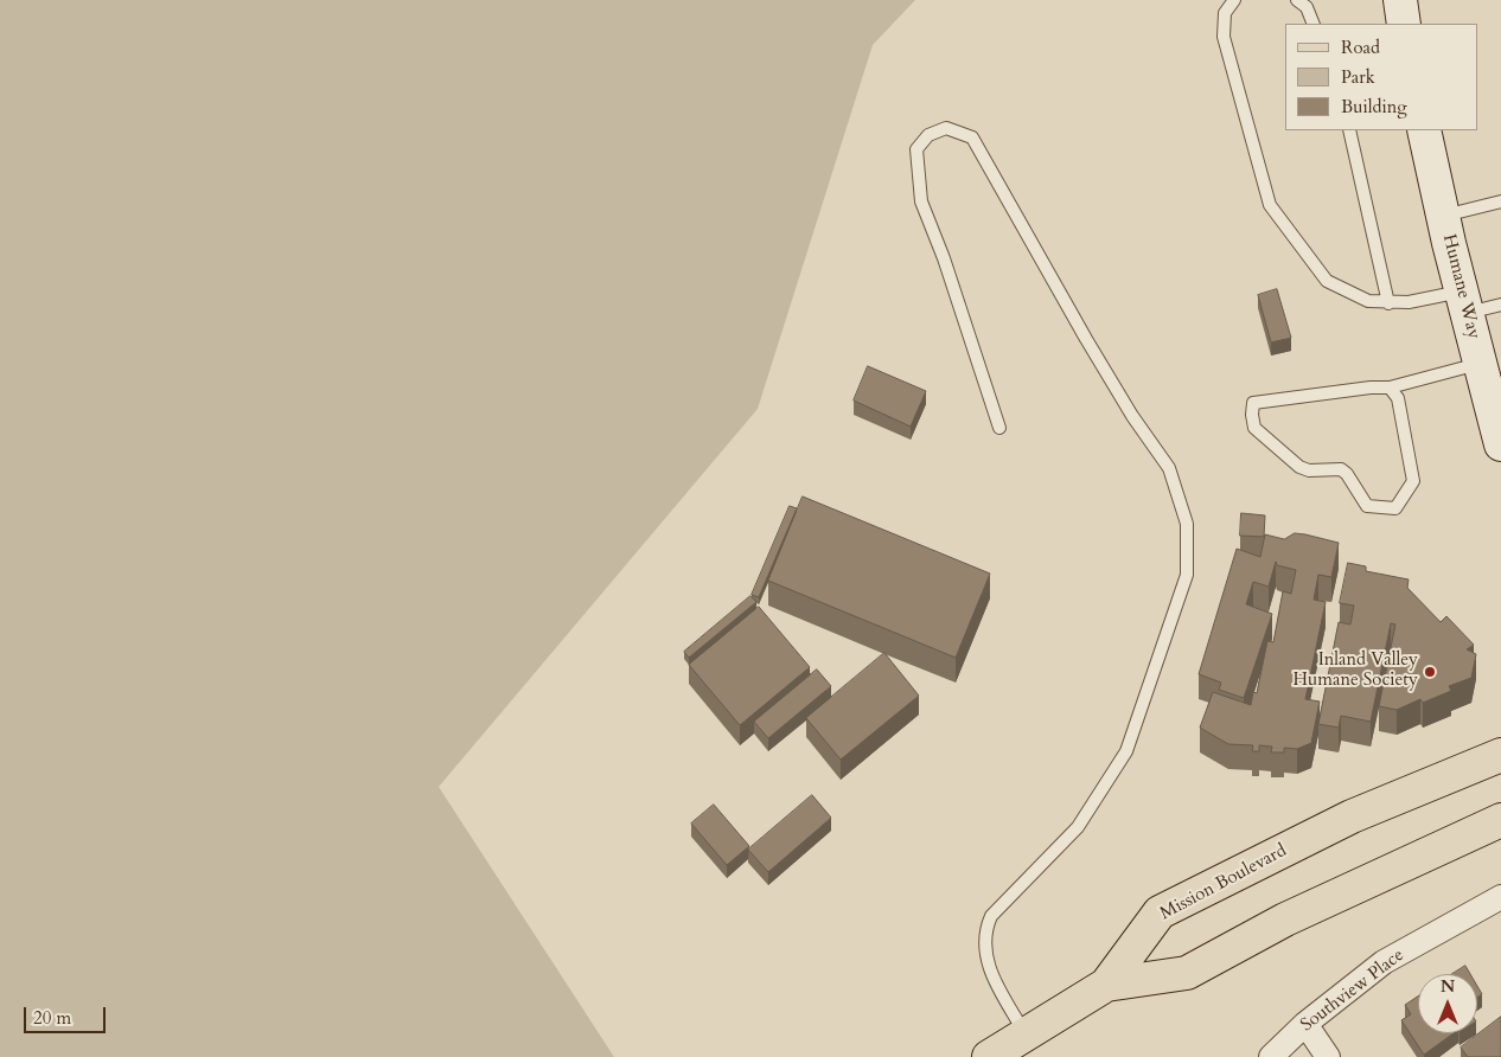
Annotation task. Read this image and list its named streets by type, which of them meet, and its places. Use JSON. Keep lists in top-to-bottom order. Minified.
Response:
{"streets":{"main road":["Mission Boulevard"],"street":["Humane Way","Southview Place"]},"places":["Inland Valley Humane Society"],"legend":["Road","Park","Building"],"scale_bar":"20 m","north":"top"}
